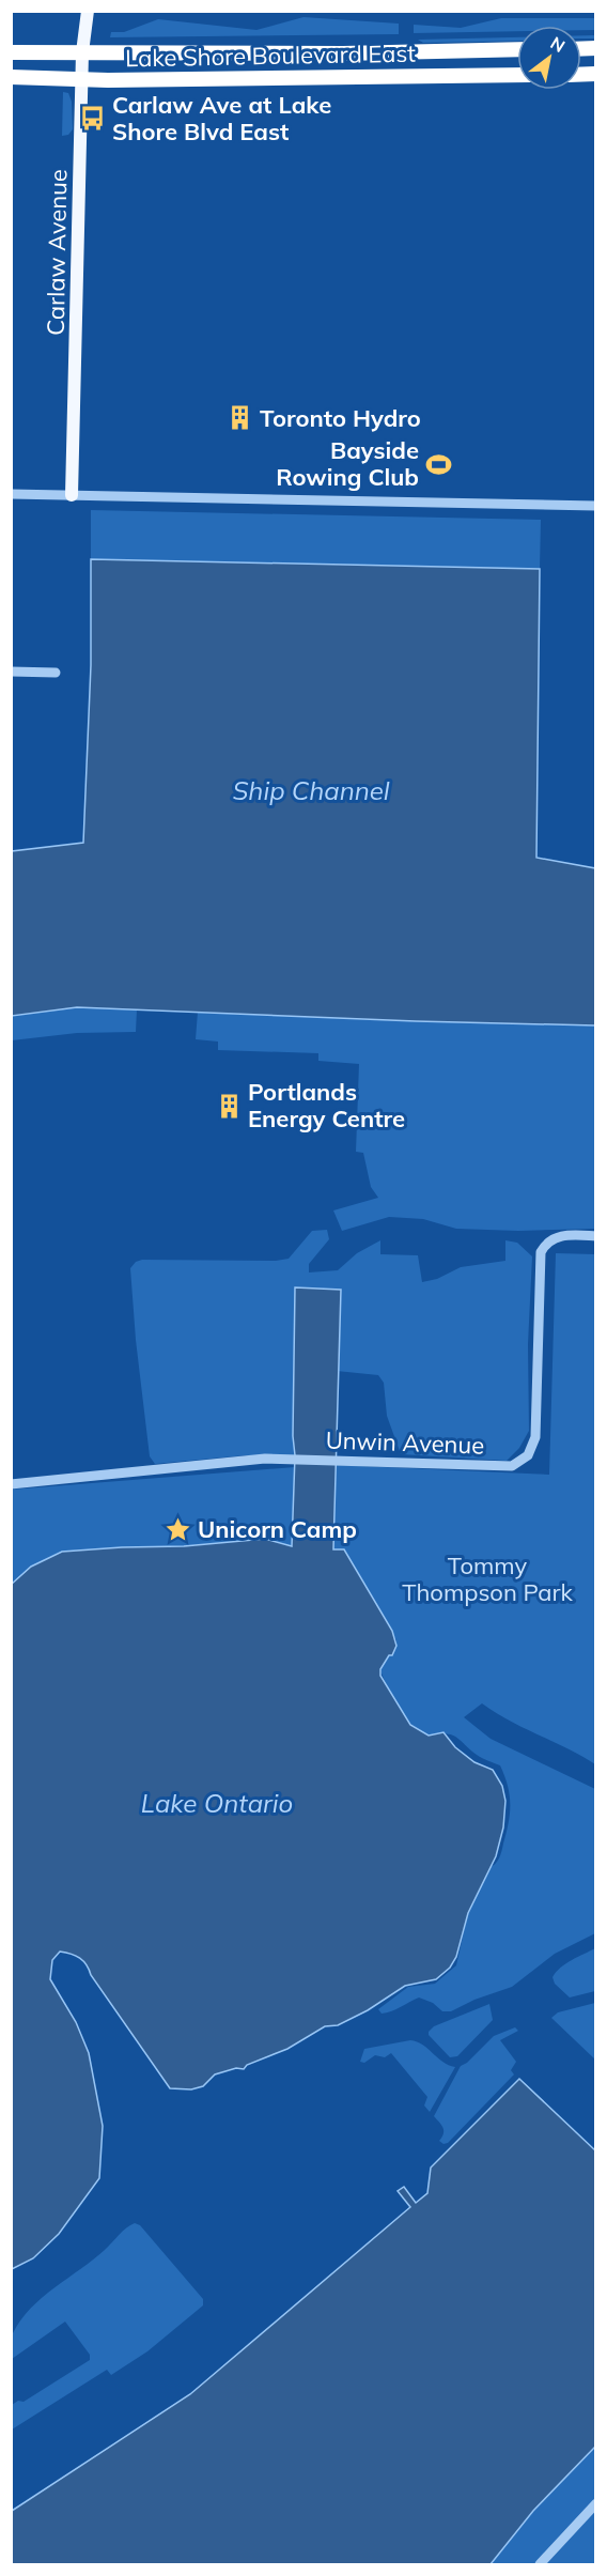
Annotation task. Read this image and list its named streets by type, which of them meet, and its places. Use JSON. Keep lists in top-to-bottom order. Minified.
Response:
{"streets":{"highway":["Lake Shore Boulevard East"],"main road":["Carlaw Avenue"],"street":["Unwin Avenue"]},"crossings":[["Lake Shore Boulevard East","Carlaw Avenue"]],"water":["Ship Channel","Lake Ontario"],"parks":["Tommy Thompson Park"],"places":{"bus stop":["Carlaw Ave at Lake Shore Blvd East"],"building":["Toronto Hydro","Portlands Energy Centre"],"sports":["Bayside Rowing Club"],"place":["Unicorn Camp"]},"north":"top right"}
